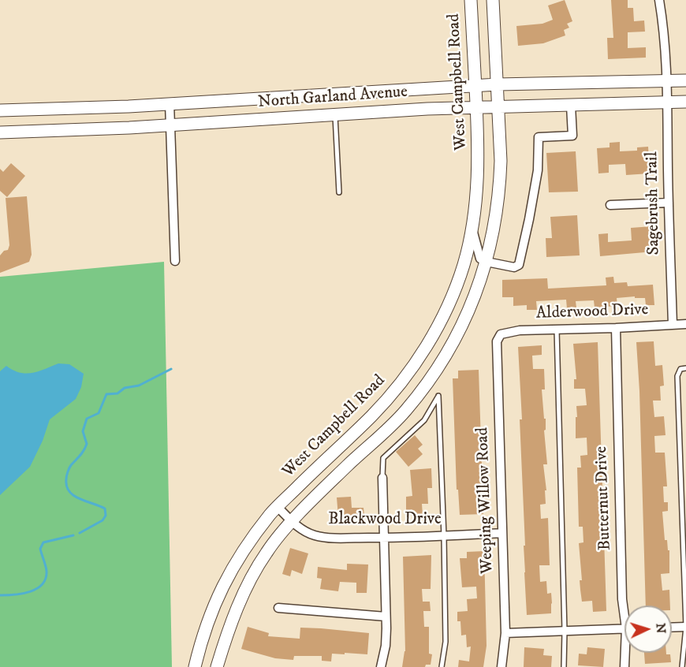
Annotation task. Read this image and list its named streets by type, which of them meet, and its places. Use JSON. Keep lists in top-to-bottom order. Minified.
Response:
{"streets":{"main road":["West Campbell Road","North Garland Avenue"],"street":["Sagebrush Trail","Alderwood Drive","Butternut Drive","Weeping Willow Road","Blackwood Drive"]},"crossings":[["West Campbell Road","North Garland Avenue"],["West Campbell Road","Blackwood Drive"],["North Garland Avenue","Sagebrush Trail"],["Sagebrush Trail","Alderwood Drive"],["Alderwood Drive","Butternut Drive"],["Alderwood Drive","Weeping Willow Road"],["Weeping Willow Road","Blackwood Drive"]],"north":"right"}
